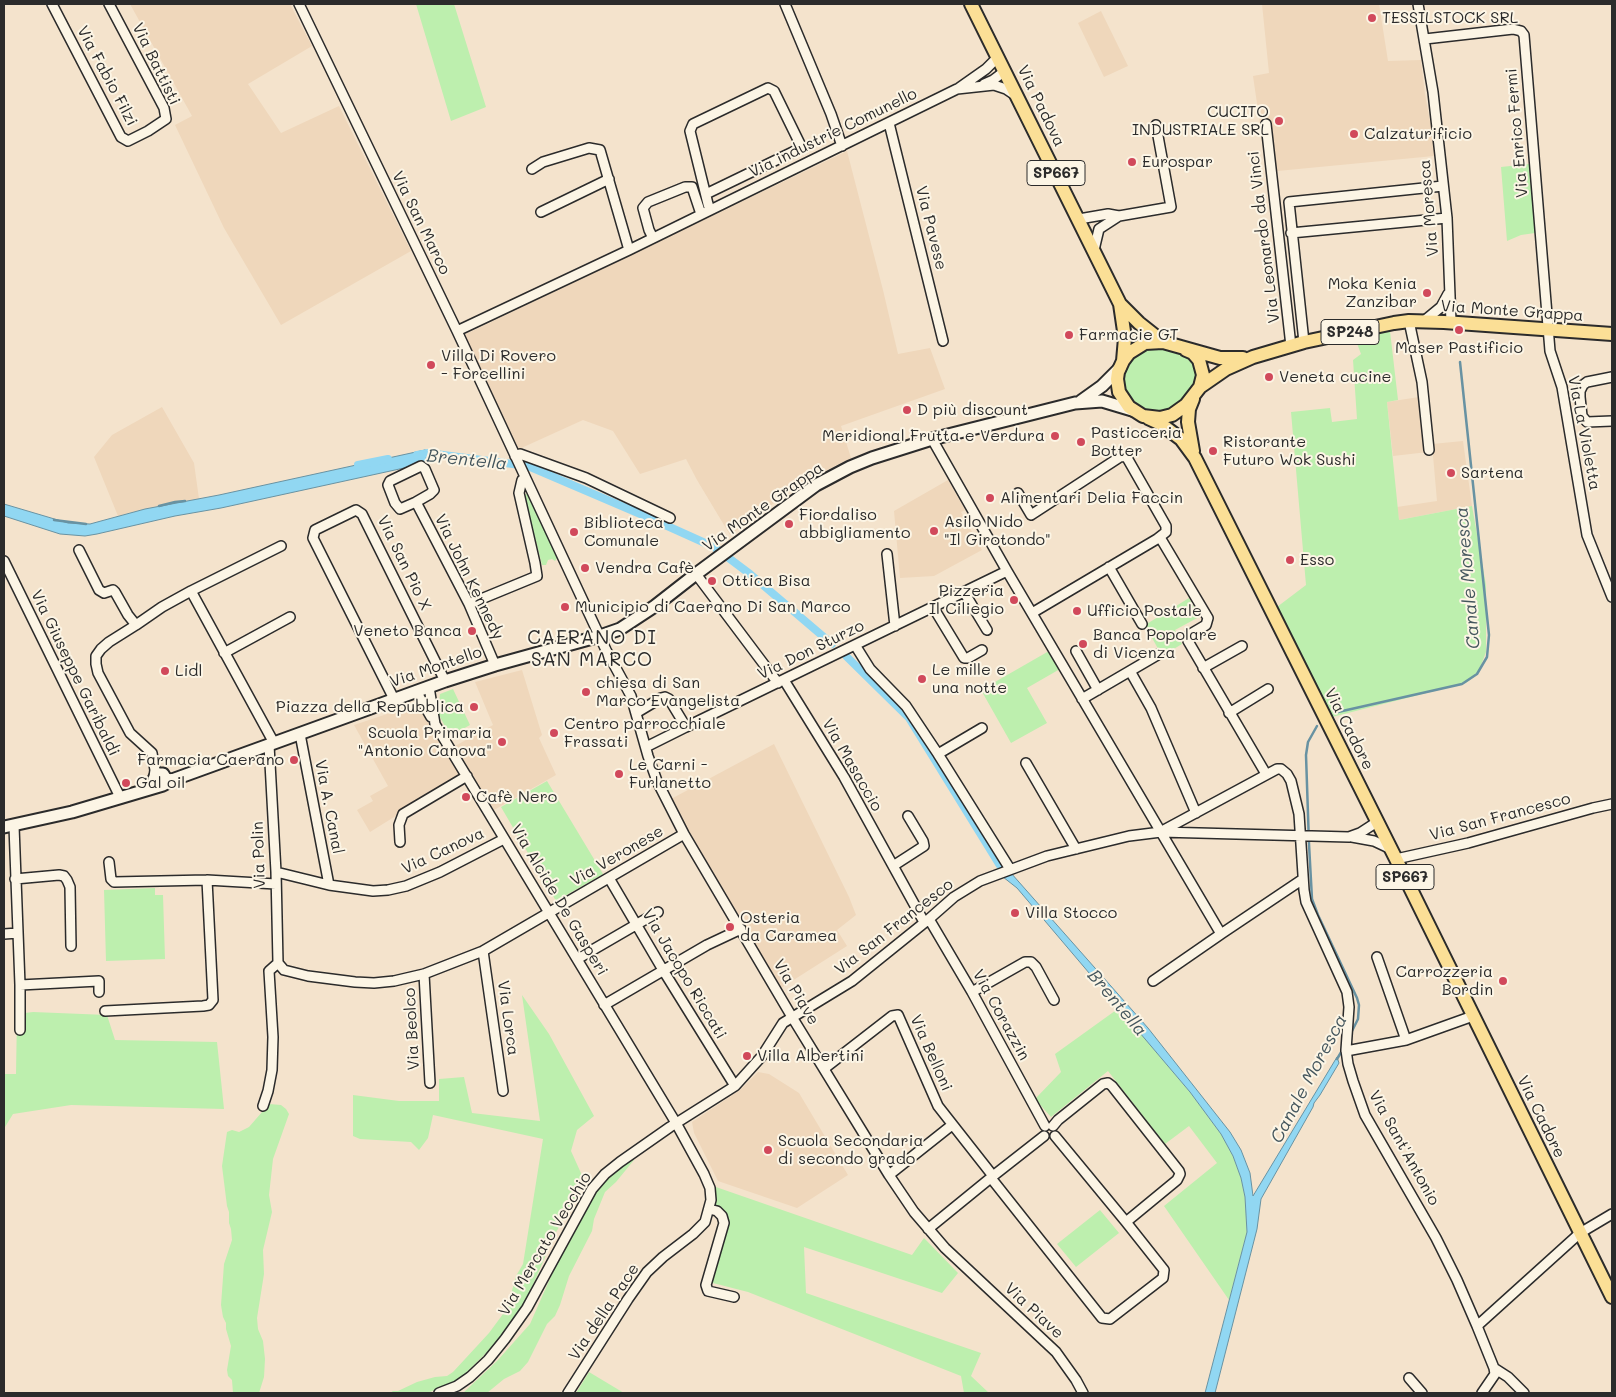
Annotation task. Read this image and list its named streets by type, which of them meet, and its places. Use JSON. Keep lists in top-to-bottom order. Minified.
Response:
{"streets":{"main road":["Via Padova","SP667","Via Monte Grappa","SP248","Via Montello","Via Cadore"],"street":["Via Battisti","Via Fabio Filzi","Via industrie Comunello","Via Enrico Fermi","Via Moresca","Via San Marco","Via Pavese","Via Leonardo da Vinci","Via La Violetta","Via San Pio X","Via John Kennedy","Via Don Sturzo","Via Giuseppe Garibaldi","Via Masaccio","Via A. Canal","Via San Francesco","Via Canova","Via Polin","Via Veronese","Via Alcide De Gasperi","Via Jacopo Riccati","Via Piave","Via Corazzin","Via Lorca","Via Beolco","Via Belloni","Via Sant'Antonio","Via Mercato Vecchio","Via della Pace"]},"crossings":[["Via Battisti","Via Fabio Filzi"],["Via Padova","Via Monte Grappa"],["Via Padova","Via Cadore"],["Via industrie Comunello","Via San Marco"],["Via industrie Comunello","Via Pavese"],["Via Enrico Fermi","Via Moresca"],["Via Enrico Fermi","Via Monte Grappa"],["Via Enrico Fermi","Via La Violetta"],["Via Moresca","Via Monte Grappa"],["Via San Marco","Via Piave"],["Via Leonardo da Vinci","Via Monte Grappa"],["Via Monte Grappa","Via La Violetta"],["Via Monte Grappa","Via Montello"],["Via Monte Grappa","Via Cadore"],["Via Monte Grappa","Via Masaccio"],["Via Monte Grappa","Via Piave"],["Via San Pio X","Via Montello"],["Via John Kennedy","Via Montello"],["Via Don Sturzo","Via Masaccio"],["Via Don Sturzo","Via Piave"],["Via Montello","Via Giuseppe Garibaldi"],["Via Montello","Via A. Canal"],["Via Montello","Via Polin"],["Via Montello","Via Alcide De Gasperi"],["Via Montello","Via Piave"],["Via Cadore","Via San Francesco"],["Via Masaccio","Via San Francesco"],["Via Masaccio","Via Corazzin"],["Via A. Canal","Via Canova"],["Via San Francesco","Via Piave"],["Via San Francesco","Via Corazzin"],["Via San Francesco","Via Sant'Antonio"],["Via San Francesco","Via Mercato Vecchio"],["Via Canova","Via Polin"],["Via Canova","Via Alcide De Gasperi"],["Via Polin","Via Veronese"],["Via Veronese","Via Alcide De Gasperi"],["Via Veronese","Via Jacopo Riccati"],["Via Veronese","Via Piave"],["Via Veronese","Via Lorca"],["Via Veronese","Via Beolco"],["Via Alcide De Gasperi","Via Mercato Vecchio"],["Via Jacopo Riccati","Via Mercato Vecchio"],["Via Piave","Via Belloni"],["Via Piave","Via Mercato Vecchio"],["Via Corazzin","Via Belloni"]],"districts":["CAERANO DI SAN MARCO"],"water":["Brentella","Canale Moresca"],"places":["TESSILSTOCK SRL","CUCITO INDUSTRIALE SRL","Calzaturificio","Eurospar","Moka Kenia Zanzibar","Maser Pastificio","Farmacie GT","Villa Di Rovero - Forcellini","Veneta cucine","D più discount","Meridional Frutta e Verdura","Pasticceria Botter","Ristorante Futuro Wok Sushi","Sartena","Alimentari Delia Faccin","Fiordaliso abbigliamento","Asilo Nido \"Il Girotondo\"","Biblioteca Comunale","Esso","Vendra Cafè","Ottica Bisa","Pizzeria Il Ciliegio","Municipio di Caerano Di San Marco","Ufficio Postale","Veneto Banca","Banca Popolare di Vicenza","Lidl","Le mille e una notte","chiesa di San Marco Evangelista","Piazza della Repubblica","Centro parrocchiale Frassati","Scuola Primaria \"Antonio Canova\"","Farmacia Caerano","Le Carni - Furlanetto","Gal oil","Cafè Nero","Villa Stocco","Osteria da Caramea","Carrozzeria Bordin","Villa Albertini","Scuola Secondaria di secondo grado"]}
